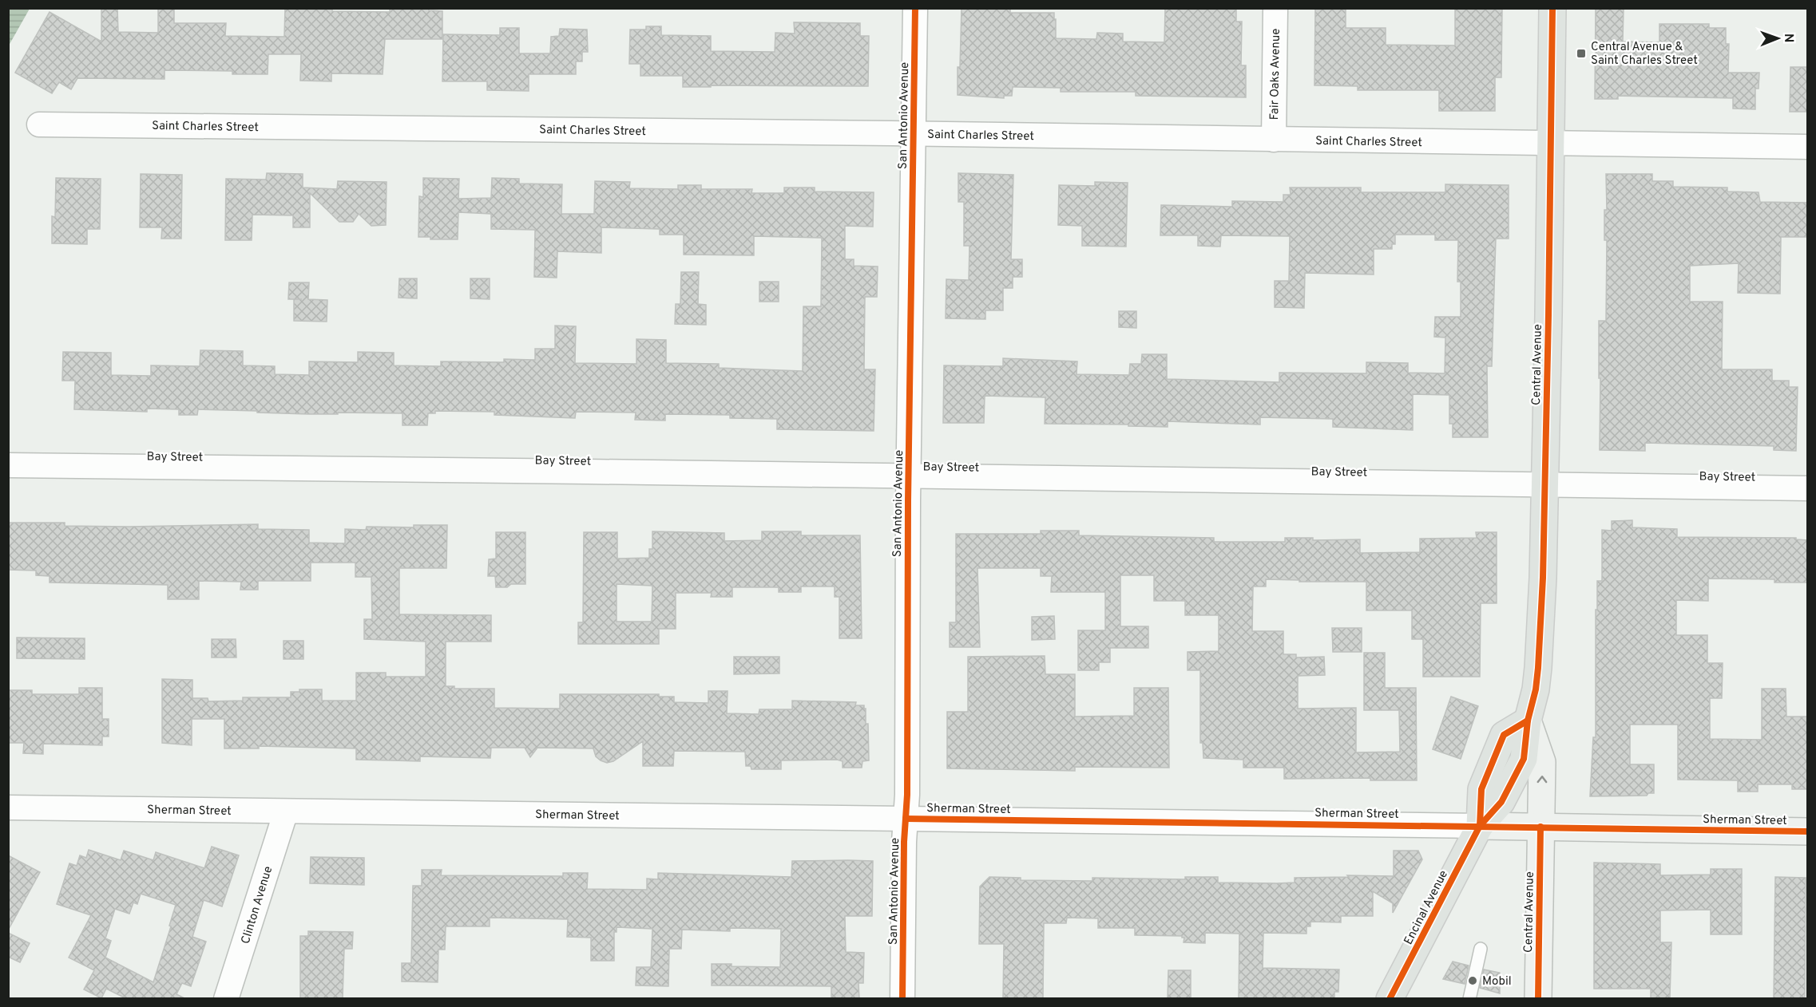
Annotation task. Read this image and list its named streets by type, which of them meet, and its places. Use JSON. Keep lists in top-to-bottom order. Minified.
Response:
{"streets":{"main road":["Central Avenue","Encinal Avenue"],"street":["Fair Oaks Avenue","San Antonio Avenue","Saint Charles Street","Bay Street","Sherman Street","Clinton Avenue"]},"crossings":[["Fair Oaks Avenue","Saint Charles Street"],["San Antonio Avenue","Saint Charles Street"],["San Antonio Avenue","Bay Street"],["San Antonio Avenue","Sherman Street"],["Saint Charles Street","Central Avenue"],["Central Avenue","Bay Street"],["Central Avenue","Sherman Street"],["Central Avenue","Encinal Avenue"],["Sherman Street","Clinton Avenue"],["Sherman Street","Encinal Avenue"]],"places":{"transit":["Central Avenue & Saint Charles Street"],"other":["Mobil"]},"north":"right"}
